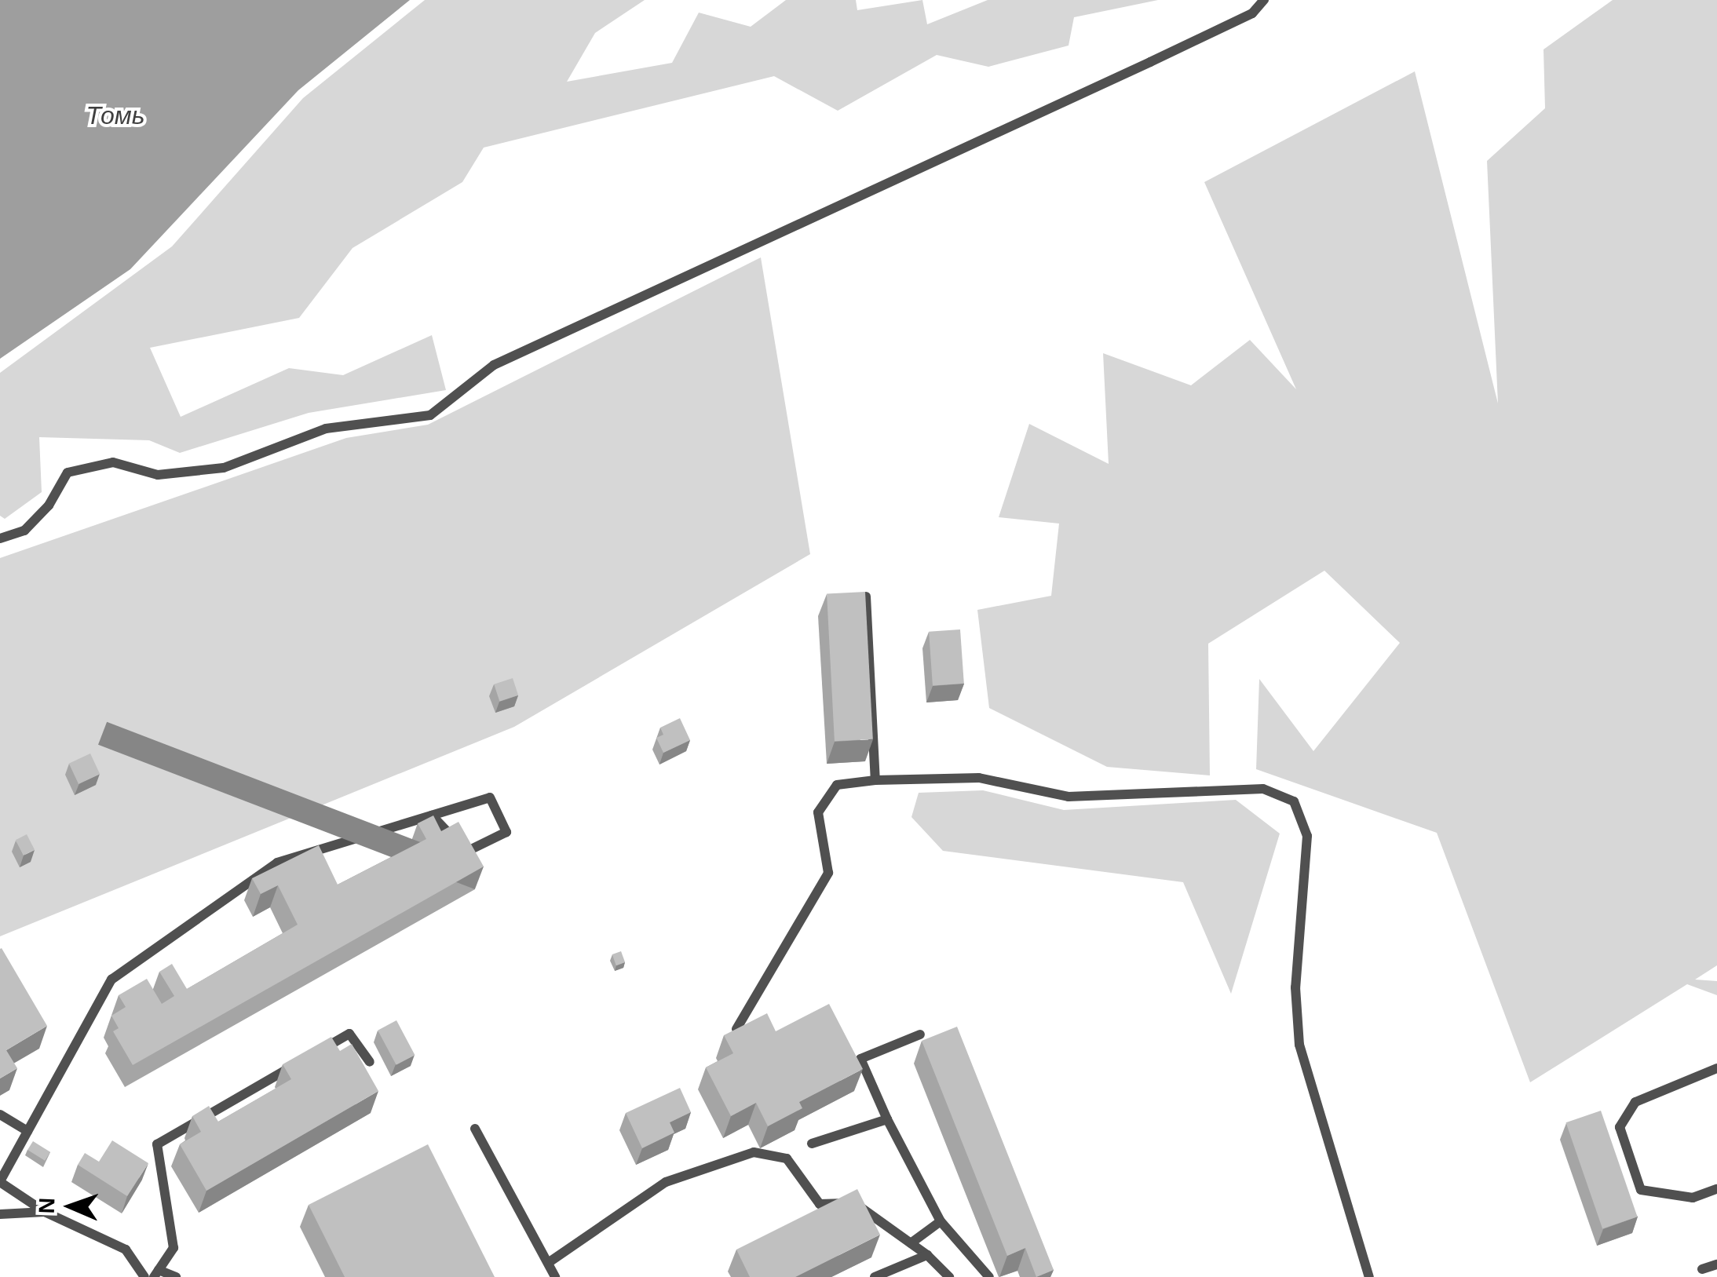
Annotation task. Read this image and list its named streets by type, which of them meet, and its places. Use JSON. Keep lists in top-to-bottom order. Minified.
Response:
{"water":["Томь"],"north":"left"}
